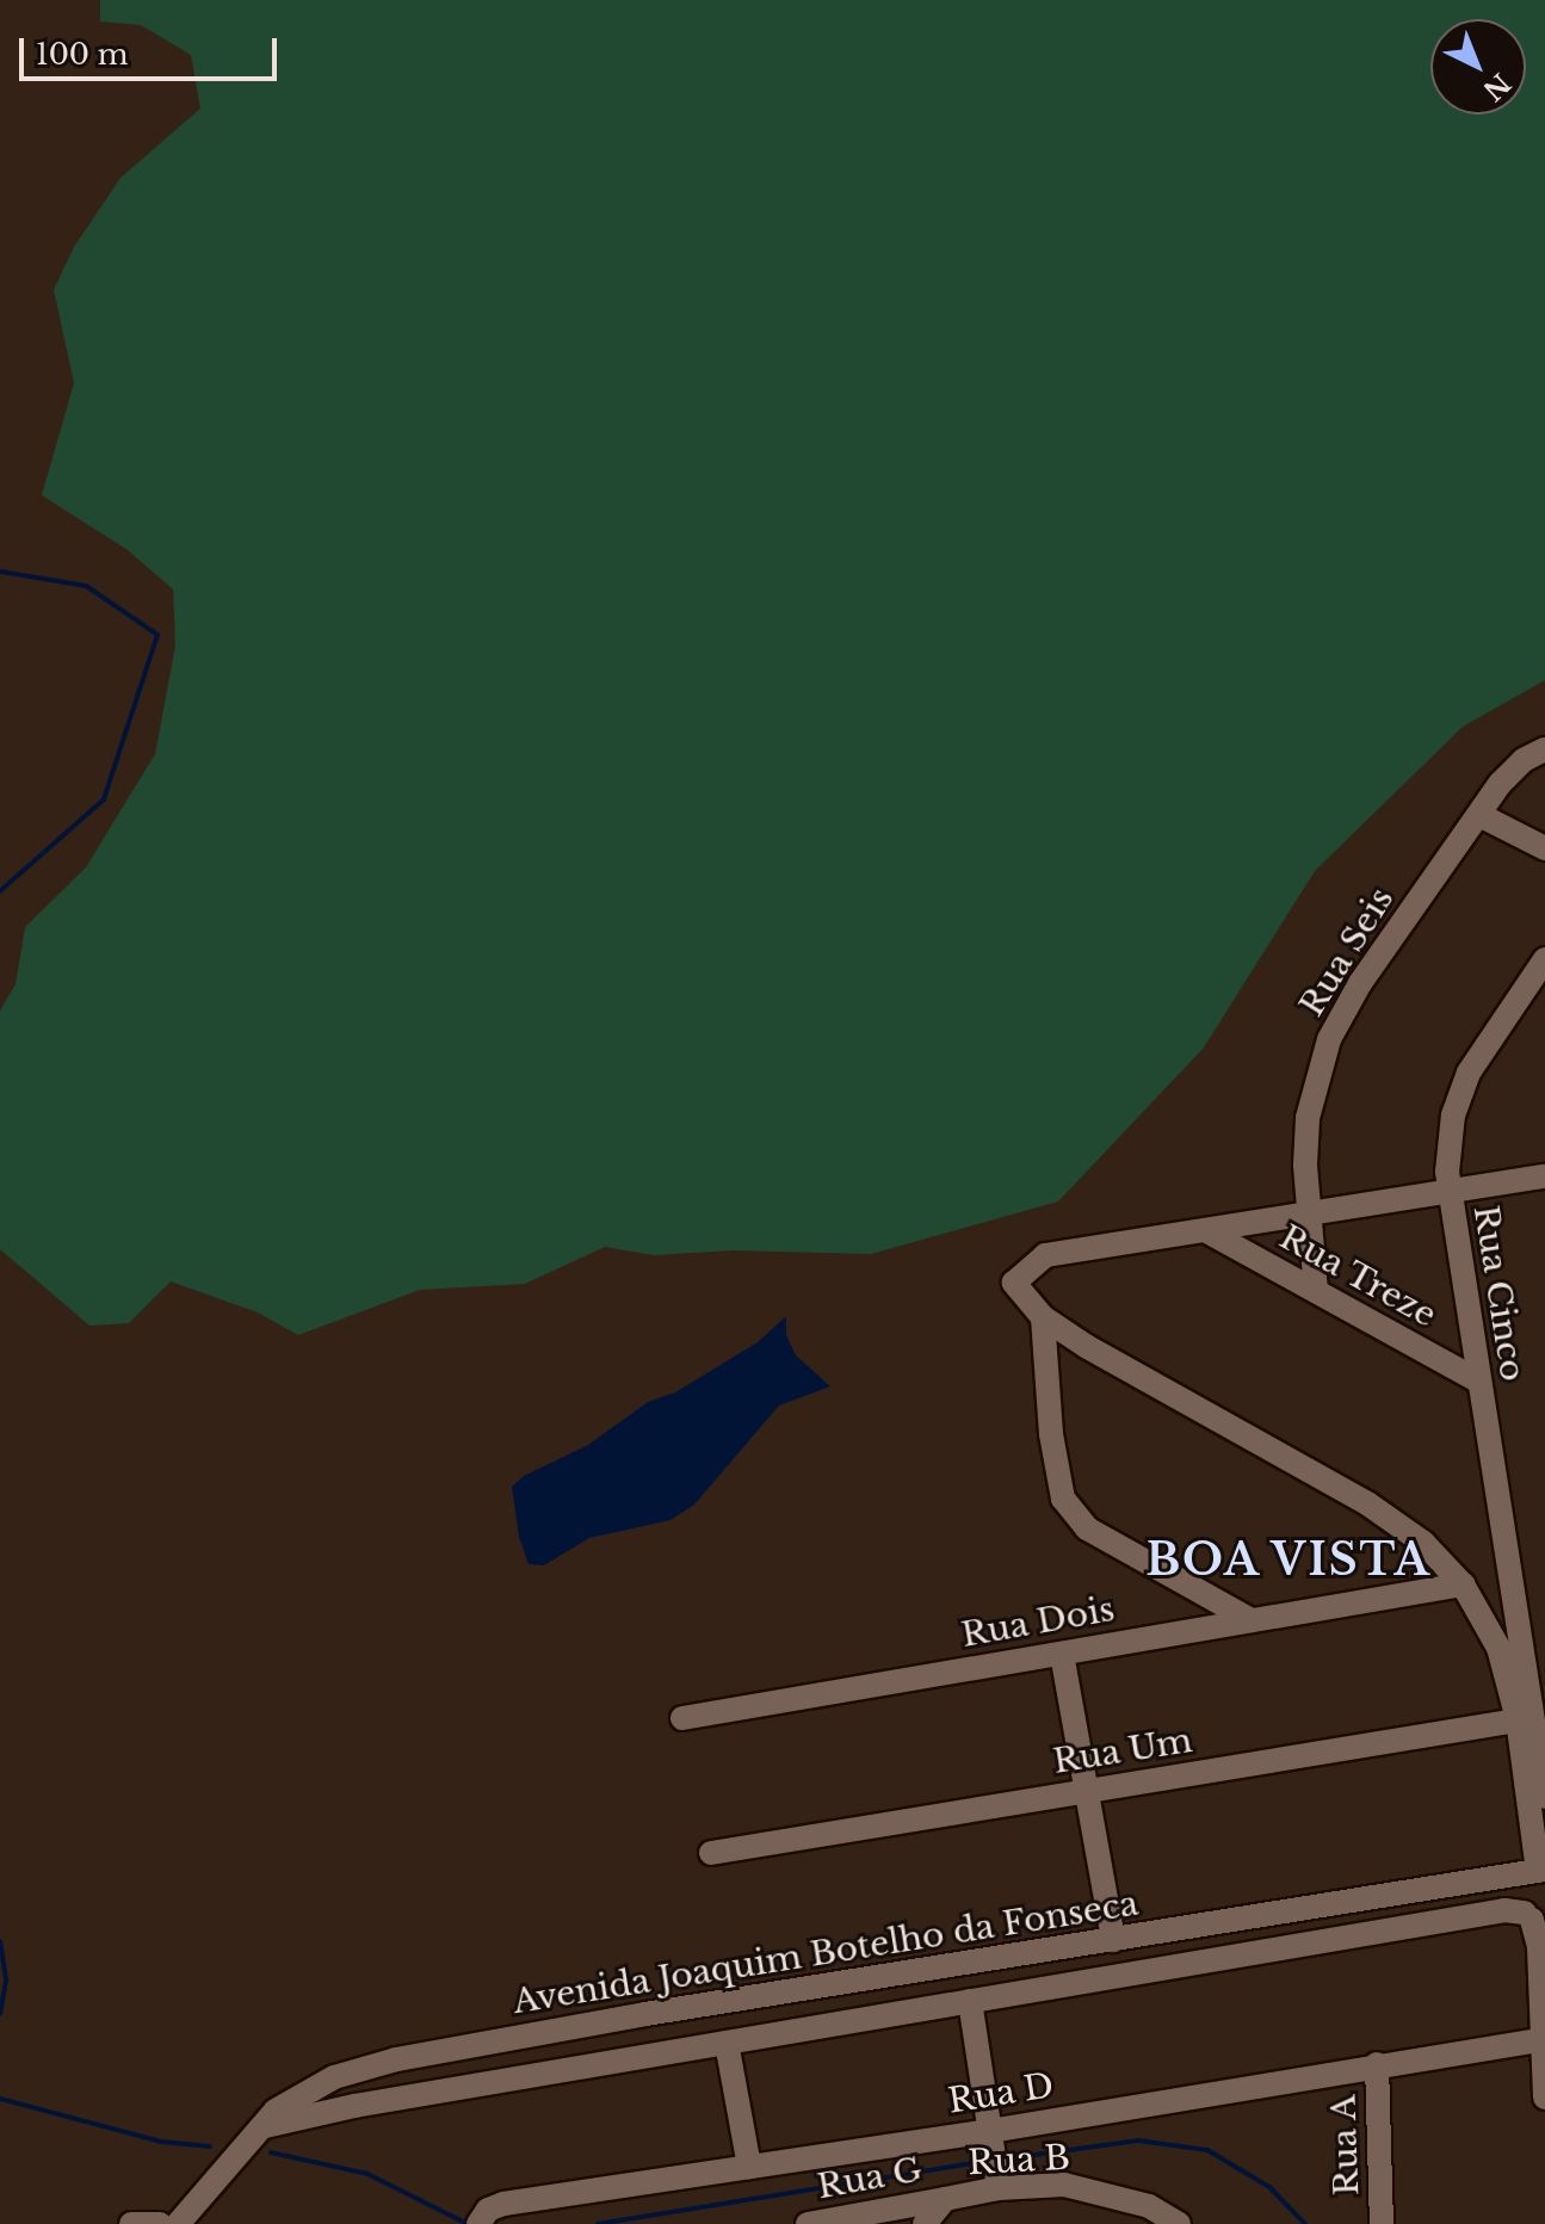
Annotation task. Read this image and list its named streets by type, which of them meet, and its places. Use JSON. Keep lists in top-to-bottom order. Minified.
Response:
{"streets":{"street":["Rua Seis","Rua Treze","Rua Cinco","Rua Dois","Rua Um","Avenida Joaquim Botelho da Fonseca","Rua D","Rua A","Rua B","Rua G"]},"crossings":[["Rua Seis","Rua Treze"],["Rua Treze","Rua Cinco"],["Rua Cinco","Rua Um"],["Rua D","Rua A"],["Rua B","Rua G"]],"districts":["BOA VISTA"],"scale_bar":"100 m","north":"bottom right"}
